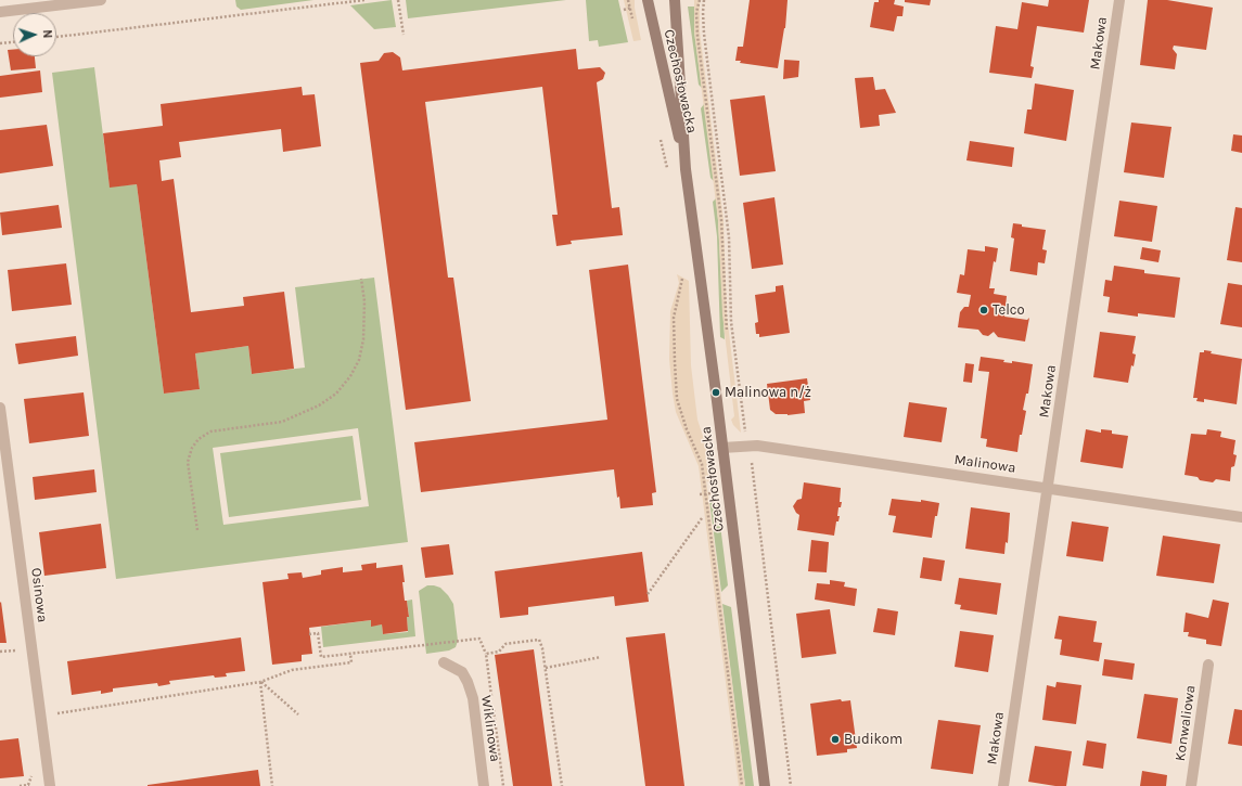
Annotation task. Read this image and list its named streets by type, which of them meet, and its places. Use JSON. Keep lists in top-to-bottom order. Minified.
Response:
{"streets":{"street":["Makowa","Czechosłowacka","Malinowa","Osinowa","Konwaliowa","Wiklinowa"]},"crossings":[["Makowa","Malinowa"],["Czechosłowacka","Malinowa"]],"places":["Telco","Malinowa n/ż","Budikom"],"north":"right"}
